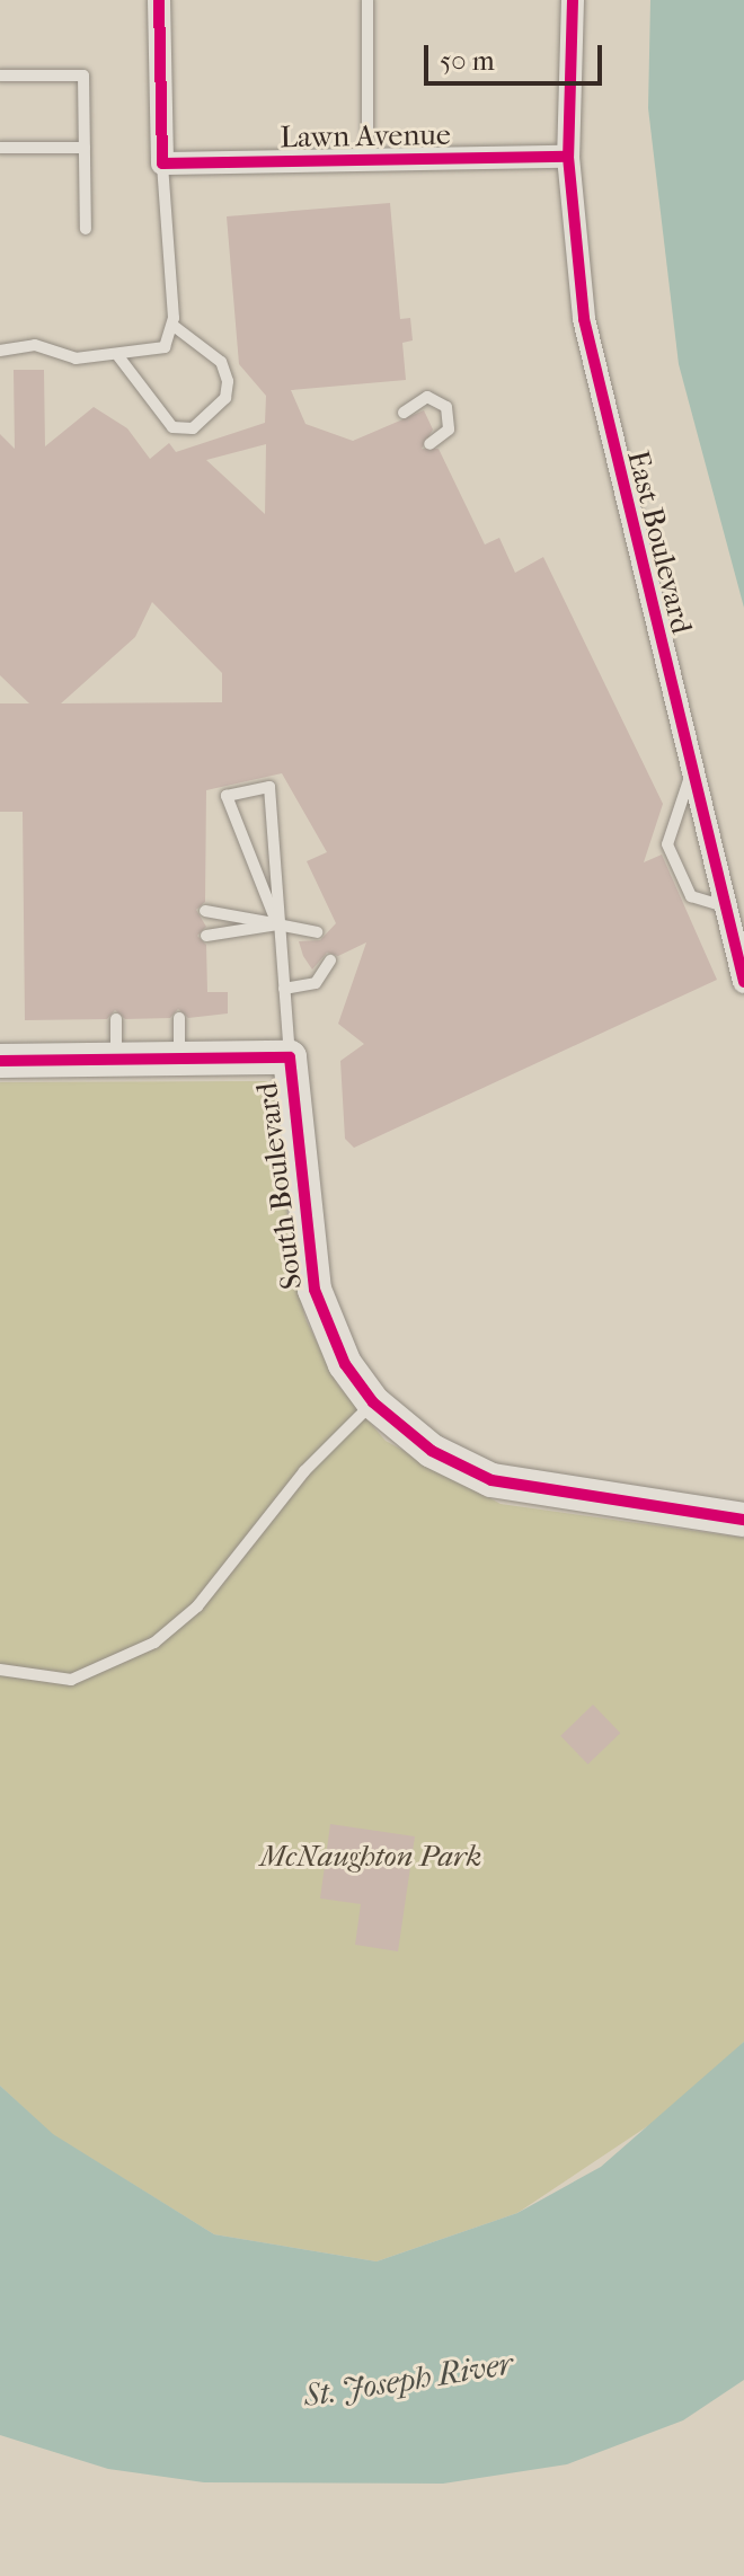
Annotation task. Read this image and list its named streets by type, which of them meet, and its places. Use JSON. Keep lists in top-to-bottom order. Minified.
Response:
{"streets":{"street":["Lawn Avenue","East Boulevard","South Boulevard"]},"crossings":[["Lawn Avenue","East Boulevard"]],"water":["St. Joseph River"],"parks":["McNaughton Park"],"scale_bar":"50 m"}
